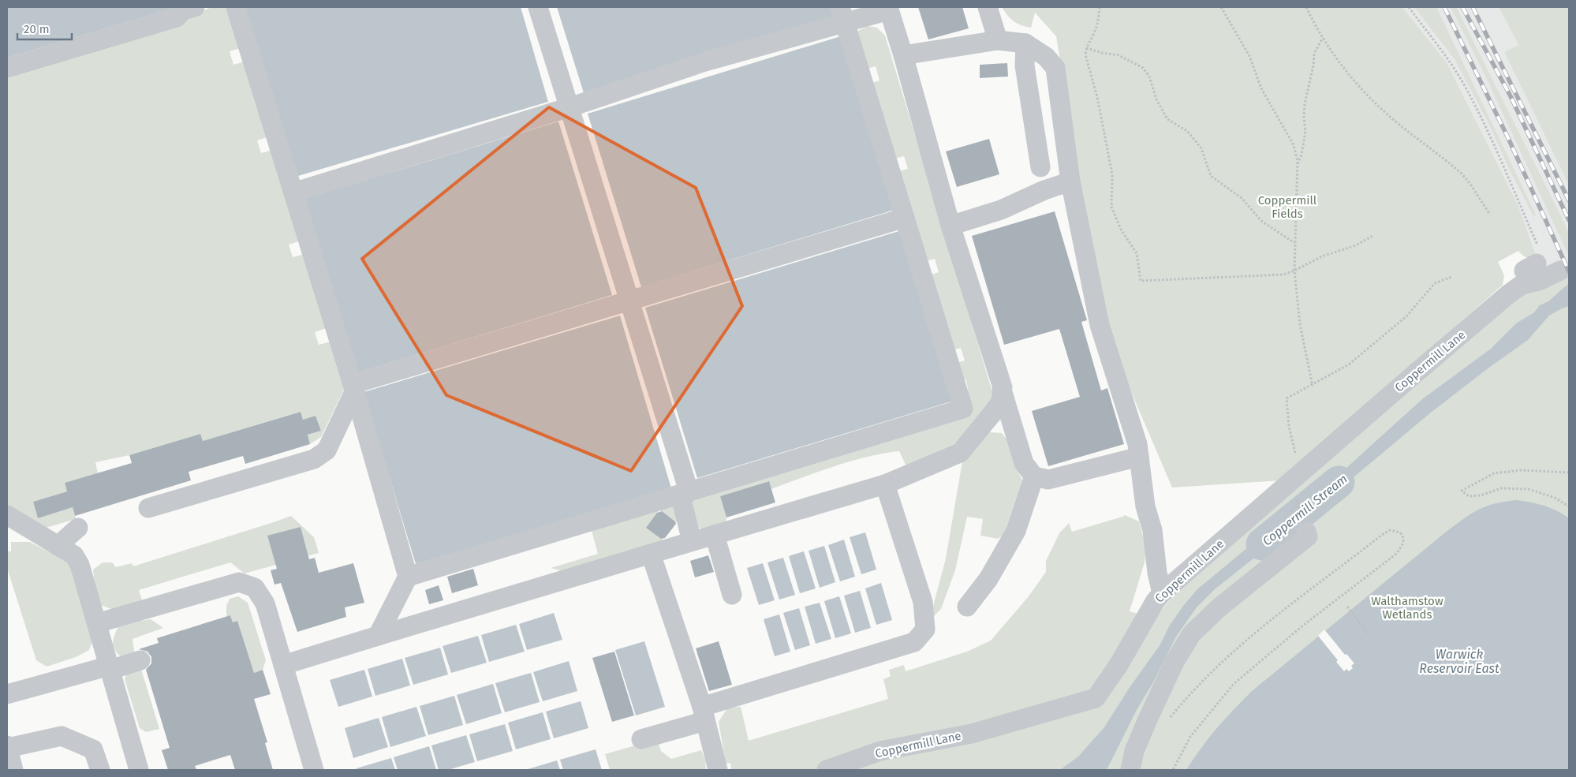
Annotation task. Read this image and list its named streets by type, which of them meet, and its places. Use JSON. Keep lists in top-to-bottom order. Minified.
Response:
{"streets":{"street":["Coppermill Lane"]},"water":["Coppermill Stream","Warwick Reservoir East"],"parks":["Coppermill Fields","Walthamstow Wetlands"],"scale_bar":"20 m"}
